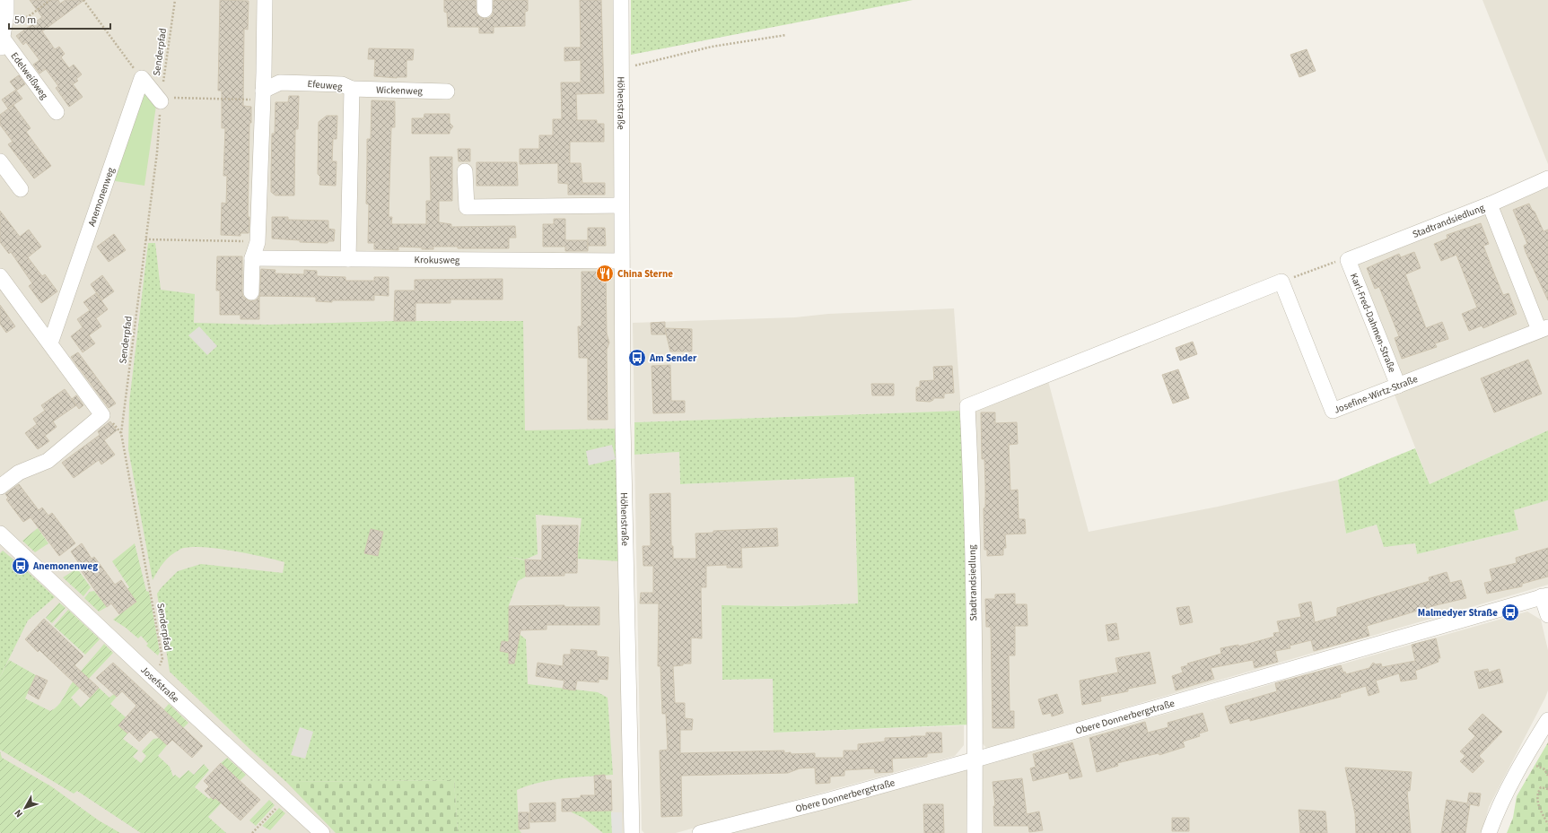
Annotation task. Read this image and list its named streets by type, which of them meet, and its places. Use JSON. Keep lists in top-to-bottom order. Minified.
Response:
{"streets":{"street":["Edelweißweg","Efeuweg","Wickenweg","Höhenstraße","Anemonenweg","Stadtrandsiedlung","Krokusweg","Karl-Fred-Dahmen-Straße","Josefine-Wirtz-Straße","Josefstraße","Obere Donnerbergstraße"],"path":["Senderpfad"]},"crossings":[["Senderpfad","Josefstraße"],["Efeuweg","Wickenweg"],["Efeuweg","Krokusweg"],["Höhenstraße","Krokusweg"],["Stadtrandsiedlung","Karl-Fred-Dahmen-Straße"],["Stadtrandsiedlung","Josefine-Wirtz-Straße"],["Stadtrandsiedlung","Obere Donnerbergstraße"],["Karl-Fred-Dahmen-Straße","Josefine-Wirtz-Straße"]],"places":{"restaurant":["China Sterne"],"bus stop":["Am Sender","Anemonenweg","Malmedyer Straße"]},"scale_bar":"50 m","north":"bottom left"}
